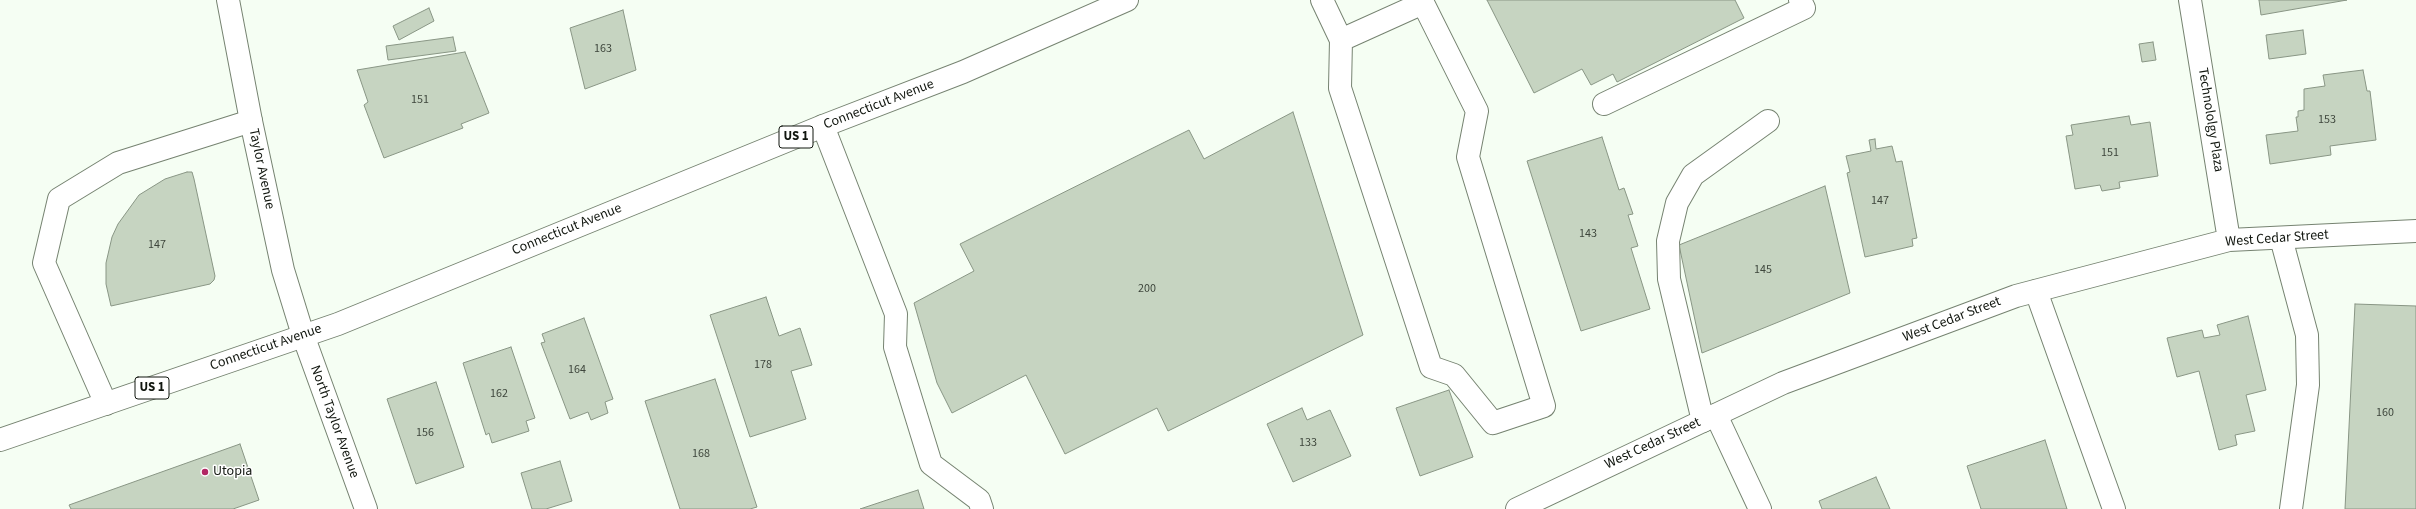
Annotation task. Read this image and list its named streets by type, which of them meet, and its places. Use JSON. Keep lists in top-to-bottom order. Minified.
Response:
{"streets":{"street":["Connecticut Avenue","Technololgy Plaza","US 1","Taylor Avenue","West Cedar Street","North Taylor Avenue"]},"crossings":[["Connecticut Avenue","Taylor Avenue"],["Connecticut Avenue","North Taylor Avenue"],["Technololgy Plaza","West Cedar Street"],["Taylor Avenue","North Taylor Avenue"]],"places":["Utopia"],"house_numbers":["163","151","153","151","147","143","147","145","200","178","164","162","160","156","133","168"]}
